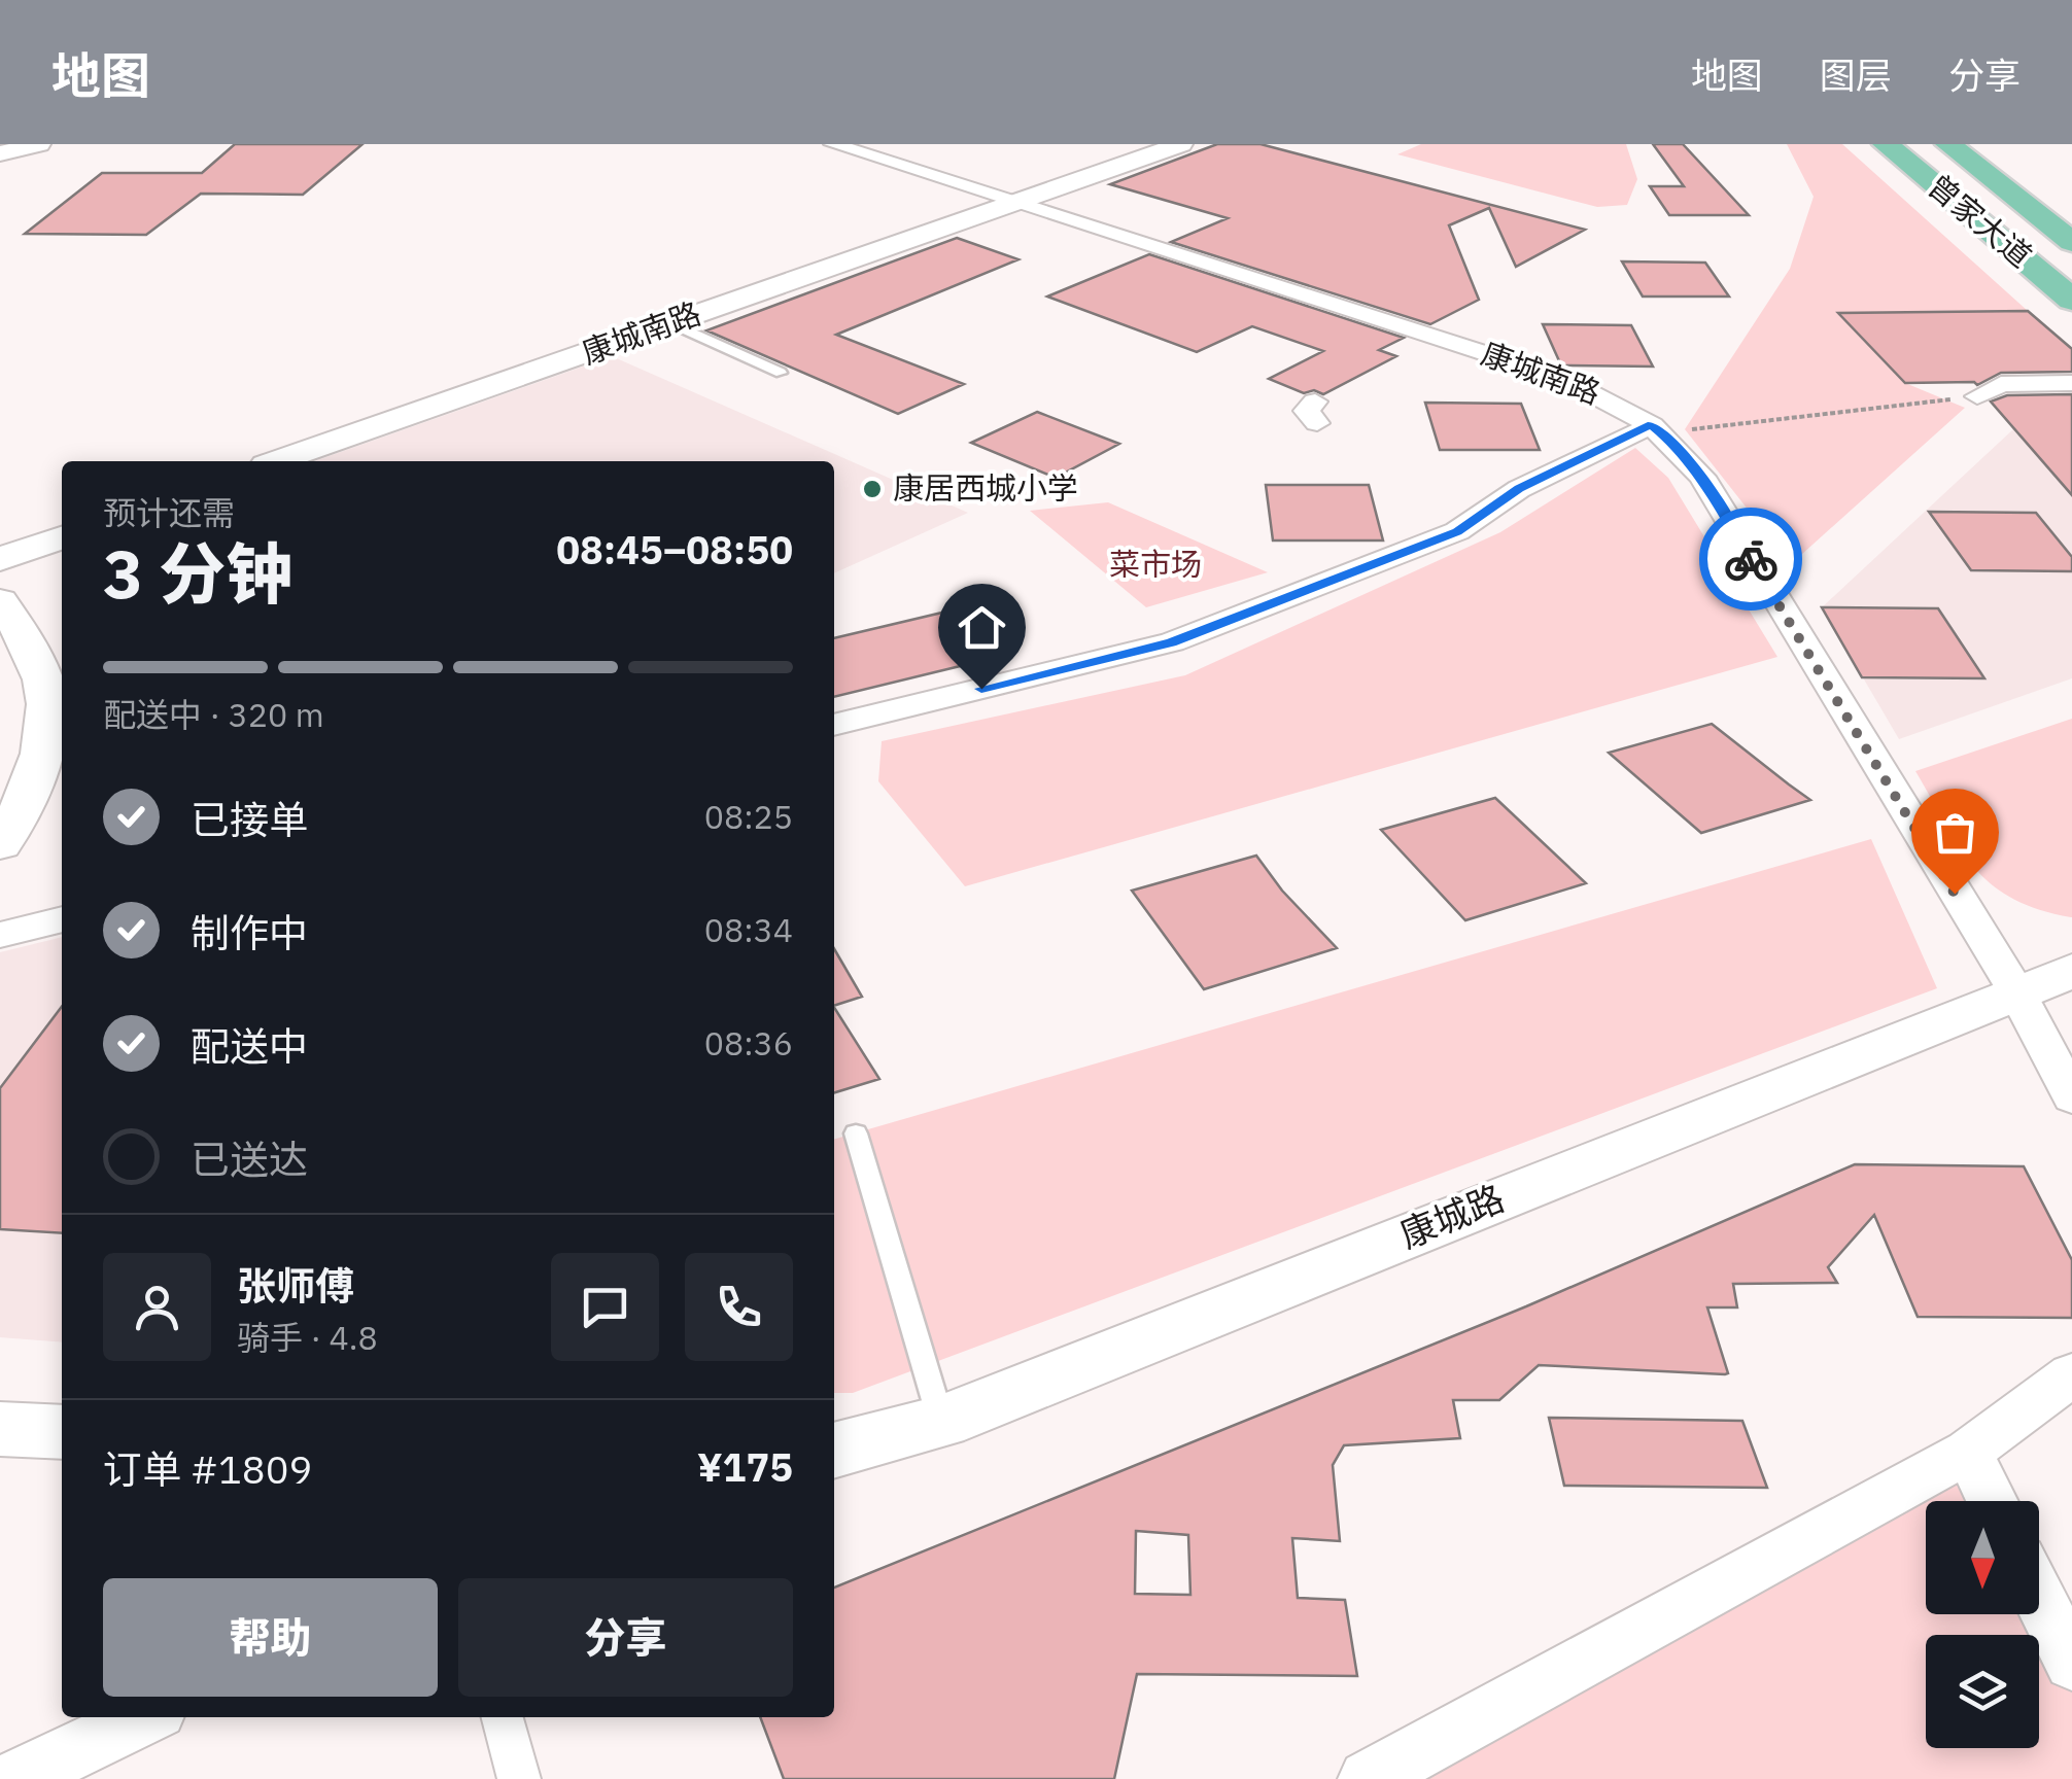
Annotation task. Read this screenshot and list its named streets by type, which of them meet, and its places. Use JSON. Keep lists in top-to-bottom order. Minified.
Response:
{"streets":{"highway":["曾家大道"],"street":["康城南路","康城路"]},"crossings":[["康城南路","康城路"]],"parks":["菜市场"],"places":["康居西城小学"],"north":"bottom","page":{"header":"地图","nav":["地图","图层","分享"],"heading":["3 分钟","预计还需","08:45–08:50"],"panel":["张师傅","骑手 · 4.8","订单 #1809","¥175"],"bar":"配送中 · 320 m","list":[["已接单","08:25"],["制作中","08:34"],["配送中","08:36"],"已送达"],"buttons":["帮助","分享"]}}
